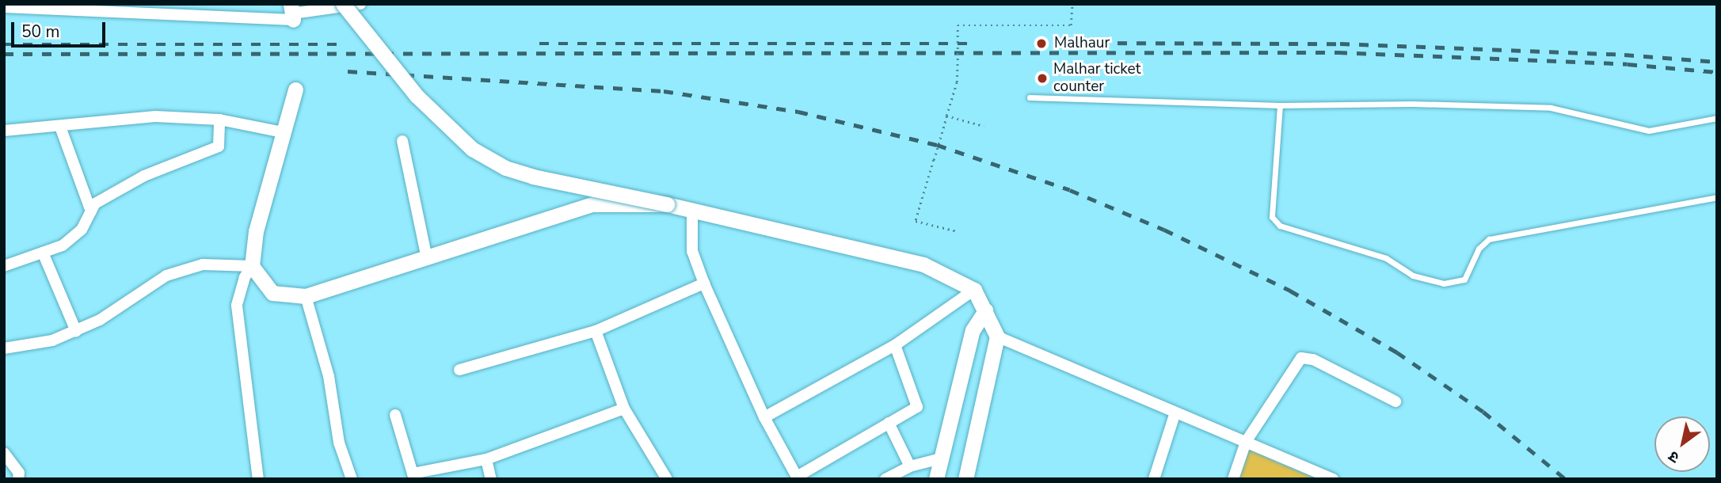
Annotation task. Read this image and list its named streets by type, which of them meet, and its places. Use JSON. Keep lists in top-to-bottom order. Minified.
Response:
{"places":["Malhaur","Malhar ticket counter"],"scale_bar":"50 m","north":"bottom left"}
